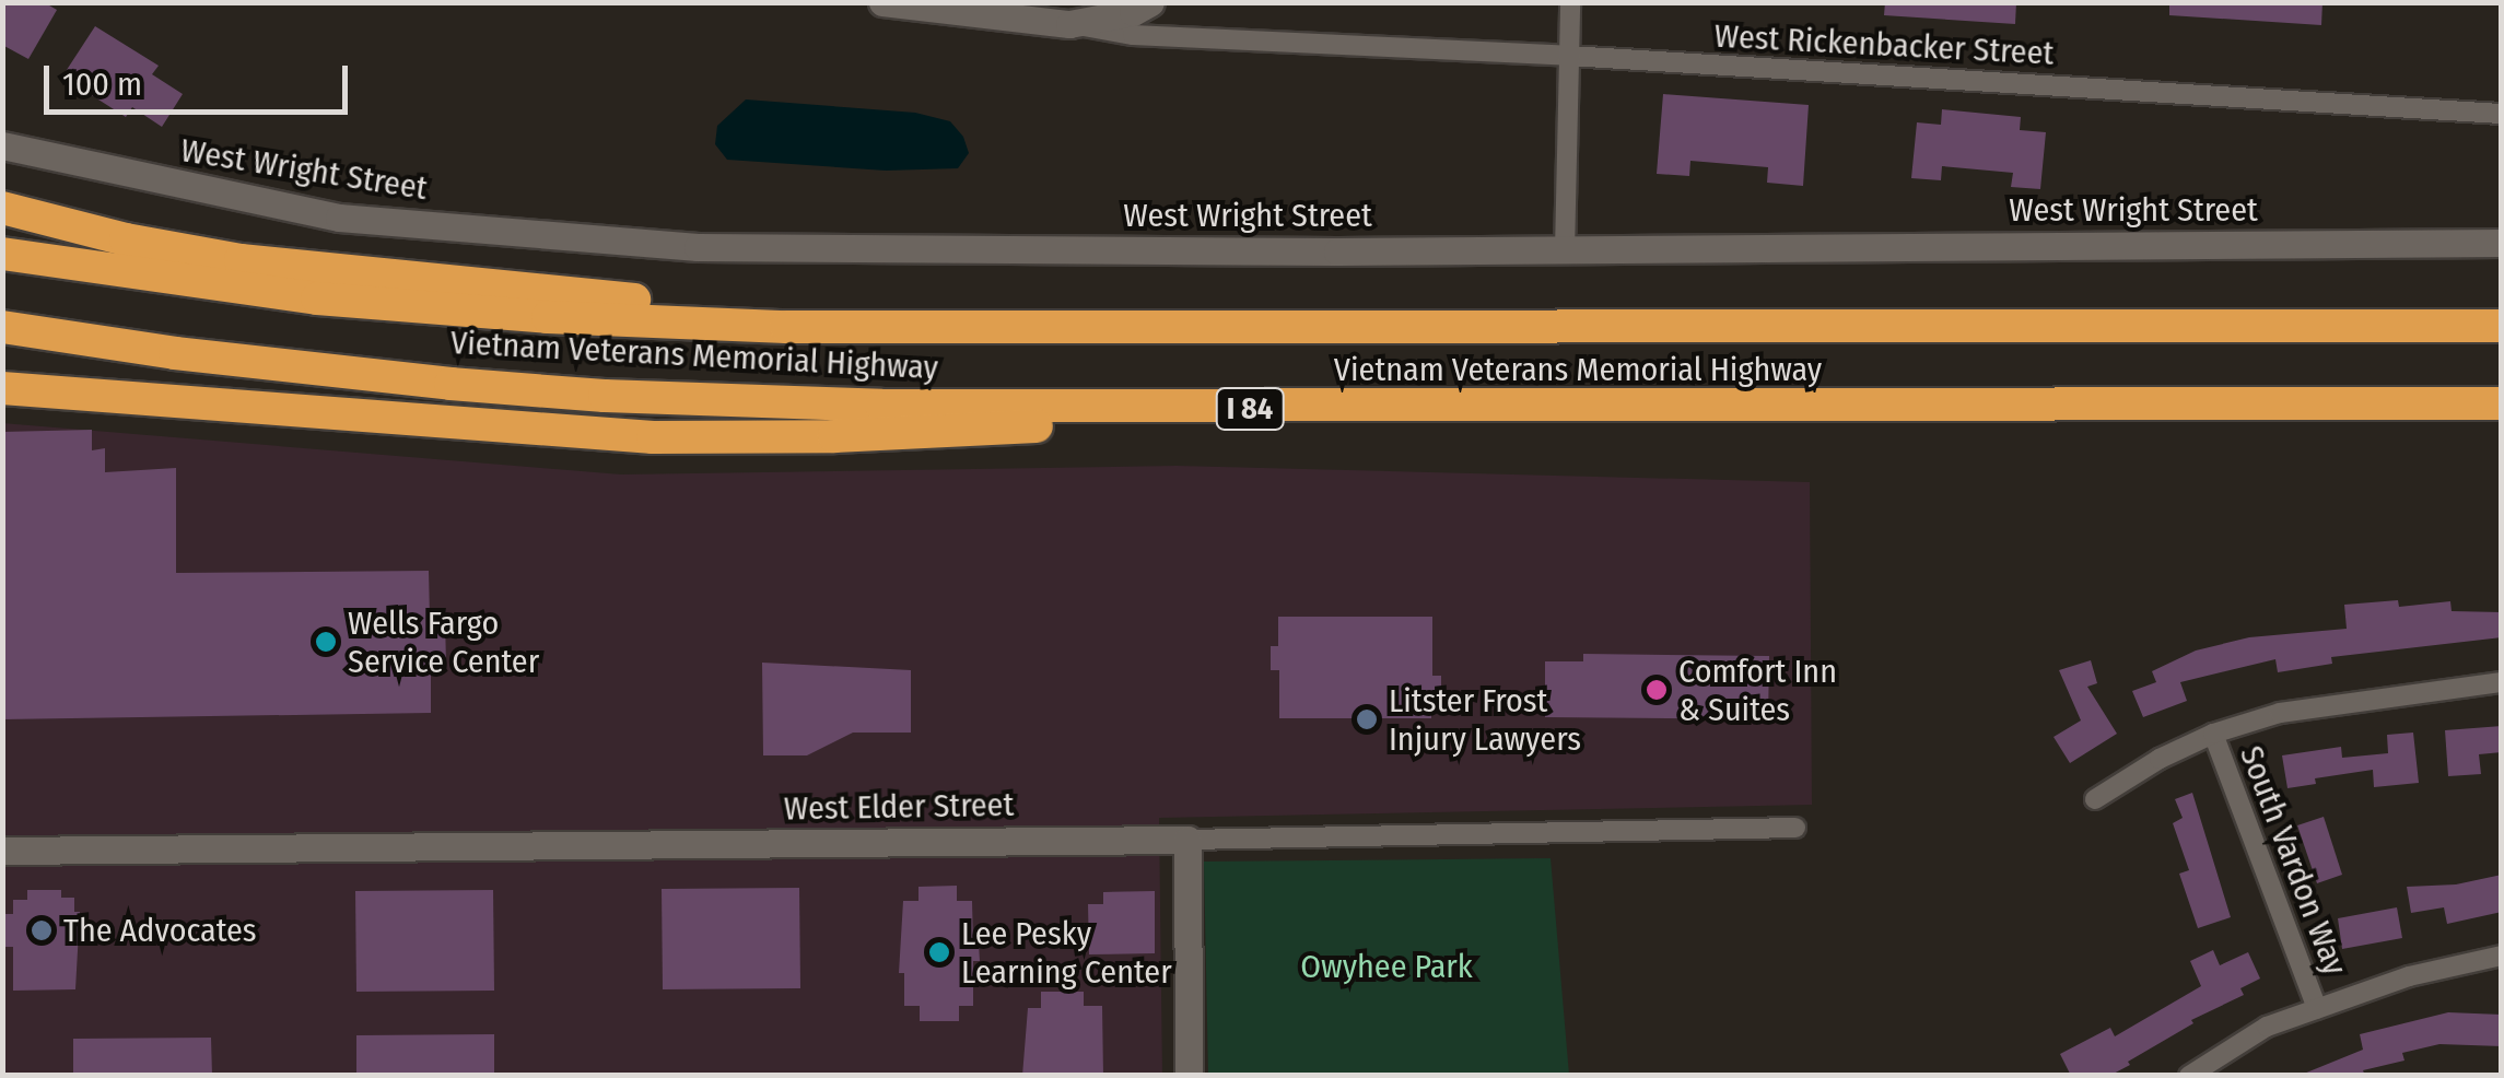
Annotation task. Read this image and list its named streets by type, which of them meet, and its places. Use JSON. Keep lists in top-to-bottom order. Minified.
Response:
{"streets":{"highway":["Vietnam Veterans Memorial Highway","I 84"],"street":["West Rickenbacker Street","West Wright Street","West Elder Street","South Vardon Way"]},"parks":["Owyhee Park"],"places":["Wells Fargo Service Center","Comfort Inn & Suites","Litster Frost Injury Lawyers","The Advocates","Lee Pesky Learning Center"],"scale_bar":"100 m"}
